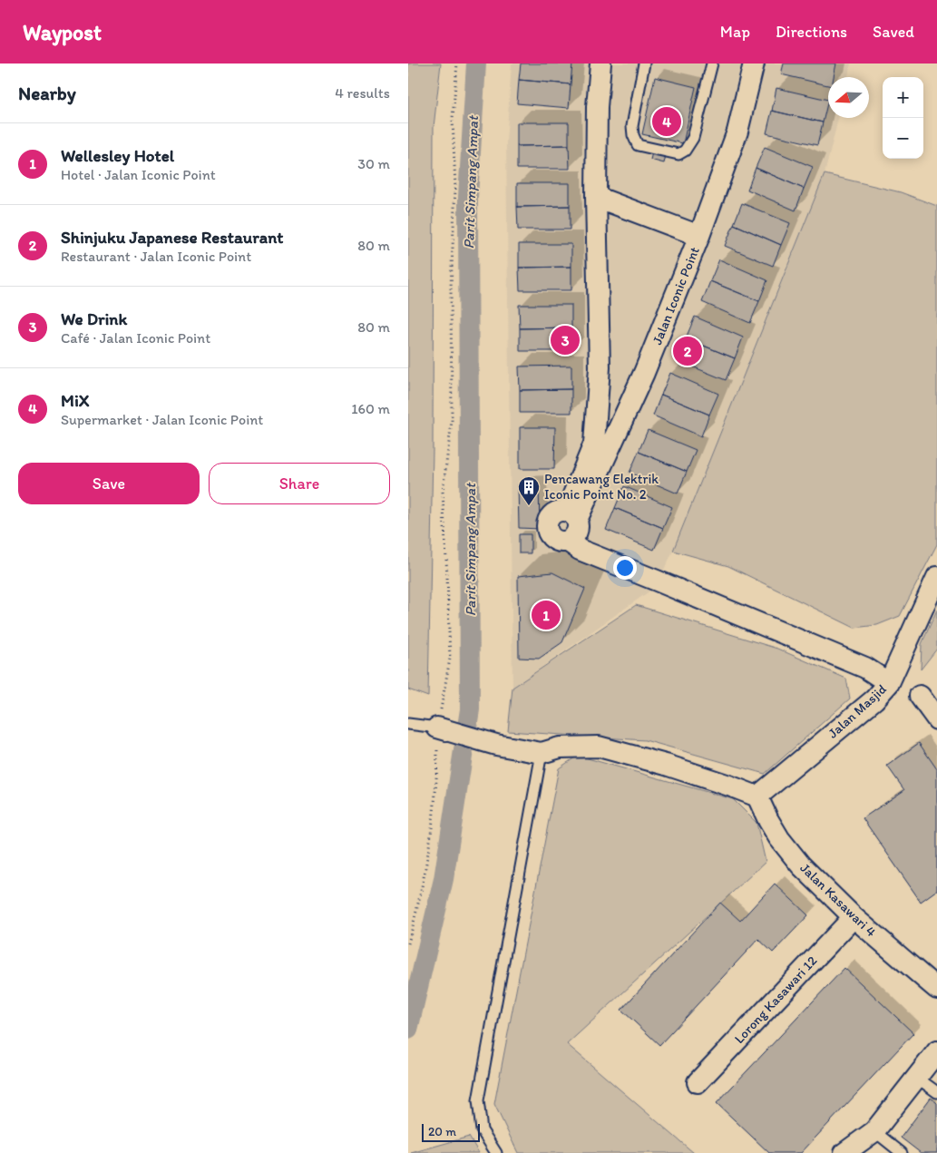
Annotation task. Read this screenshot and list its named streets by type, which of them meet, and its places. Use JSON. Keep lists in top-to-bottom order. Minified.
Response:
{"streets":{"street":["Jalan Iconic Point","Jalan Masjid","Jalan Kasawari 4","Lorong Kasawari 12"]},"crossings":[["Jalan Masjid","Jalan Kasawari 4"],["Jalan Kasawari 4","Lorong Kasawari 12"]],"water":["Parit Simpang Ampat"],"places":{"building":["Pencawang Elektrik Iconic Point No. 2"]},"scale_bar":"20 m","north":"left","page":{"header":"Waypost","nav":["Map","Directions","Saved"],"heading":["Nearby","4 results"],"map_buttons":["+","−"],"pins":["4","3","2","1"],"list":[{"mark":"1","name":"Wellesley Hotel","note":"Hotel · Jalan Iconic Point","value":"30 m"},{"mark":"2","name":"Shinjuku Japanese Restaurant","note":"Restaurant · Jalan Iconic Point","value":"80 m"},{"mark":"3","name":"We Drink","note":"Café · Jalan Iconic Point","value":"80 m"},{"mark":"4","name":"MiX","note":"Supermarket · Jalan Iconic Point","value":"160 m"}],"buttons":["Save","Share"],"scale":"20 m"}}
